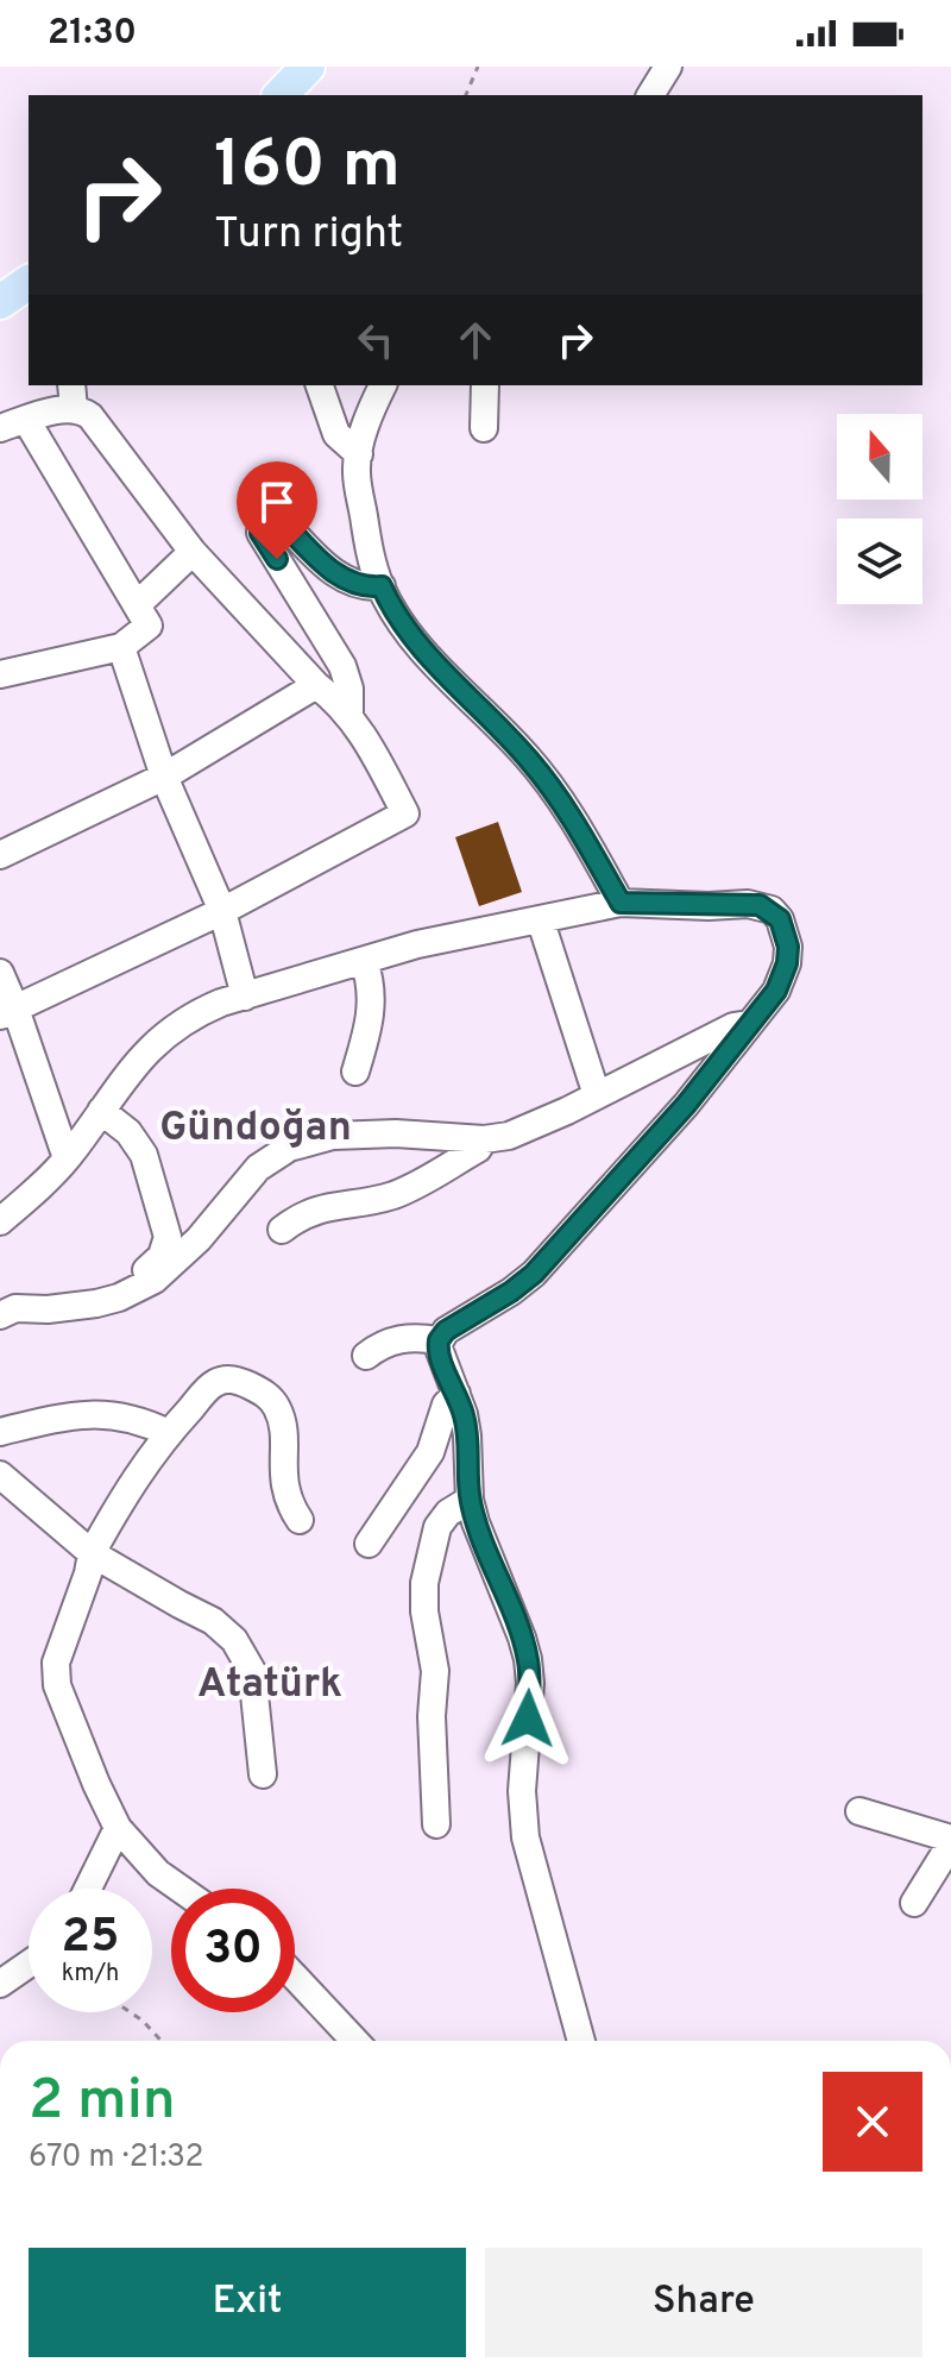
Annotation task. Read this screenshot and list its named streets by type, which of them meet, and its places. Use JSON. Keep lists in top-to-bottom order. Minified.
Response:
{"districts":["Gündoğan","Atatürk"],"north":"top","page":{"status":"21:30","turn":["160 m","Turn right"],"speed":"25 km/h","limit":"30","heading":["2 min","670 m · 21:32"],"buttons":["Exit","Share"]}}
